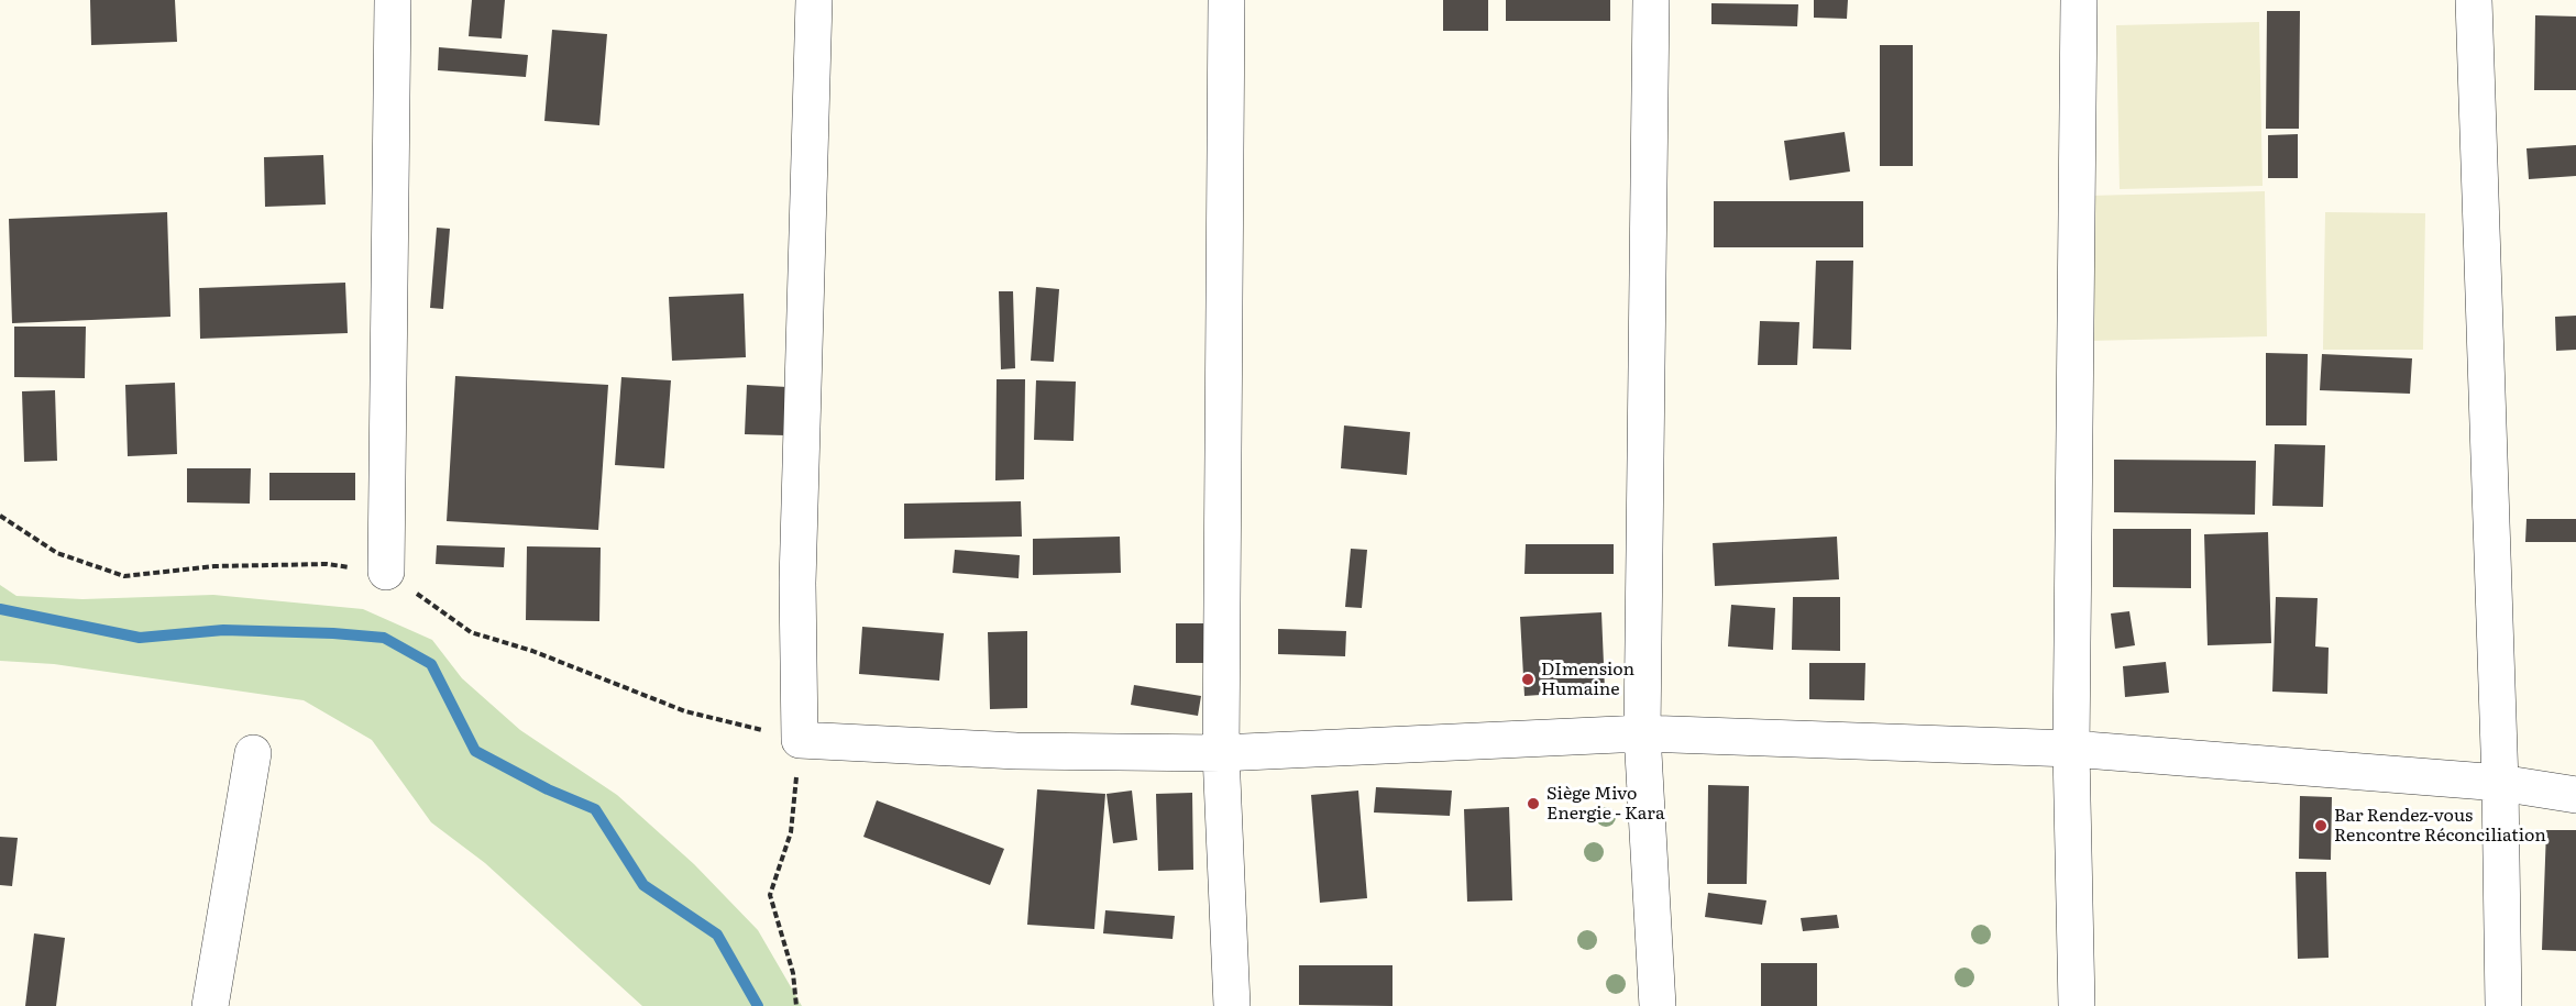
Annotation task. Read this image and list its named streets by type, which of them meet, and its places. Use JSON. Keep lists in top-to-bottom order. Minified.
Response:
{"places":["DImension Humaine","Siège Mivo Energie - Kara","Bar Rendez-vous Rencontre Réconciliation"]}
